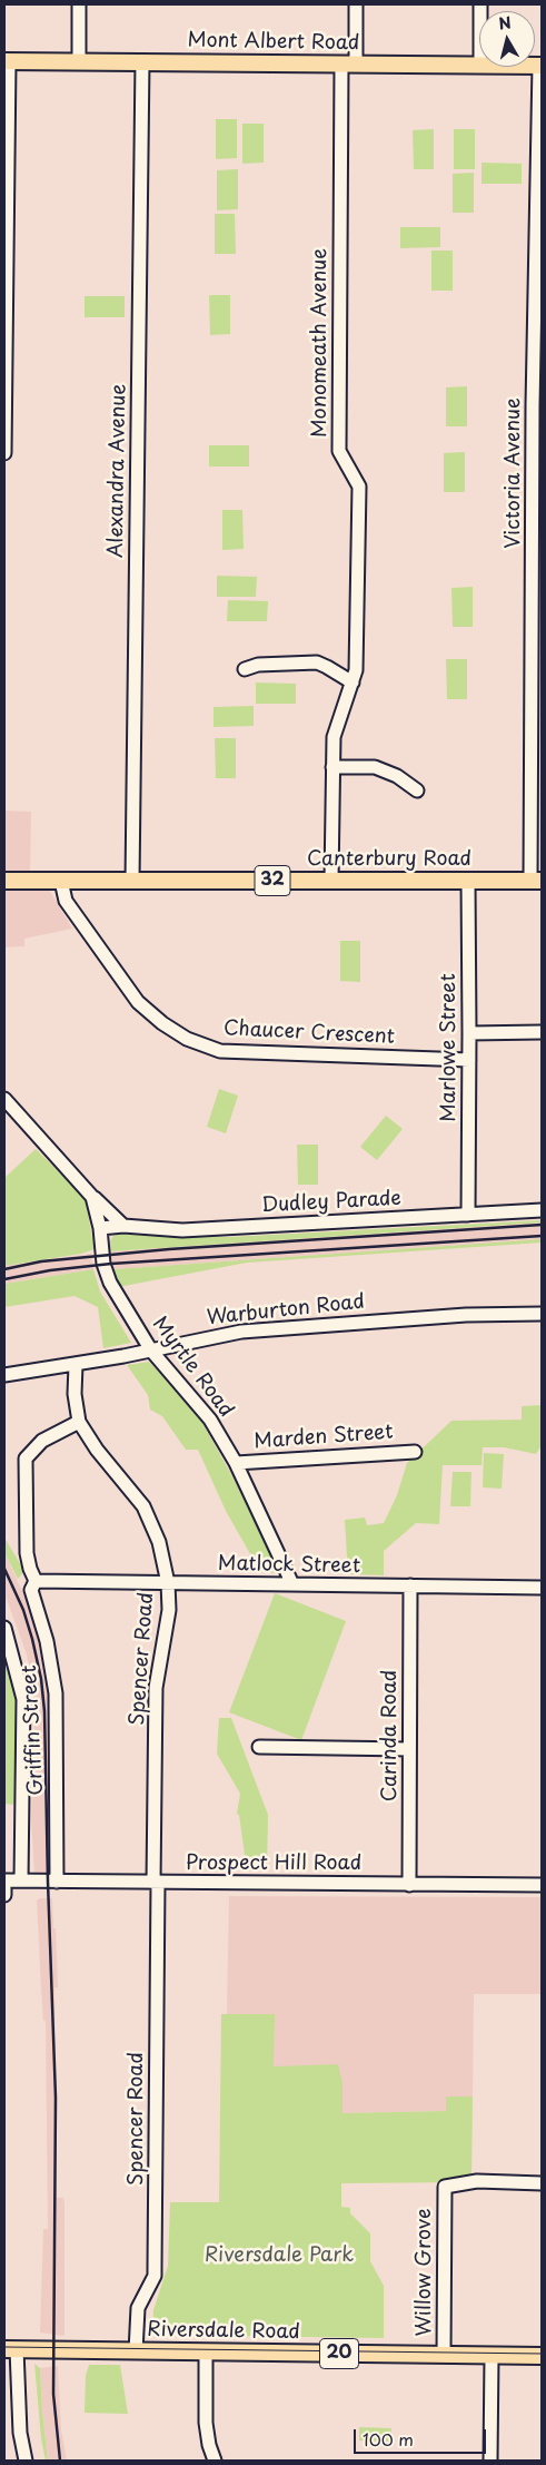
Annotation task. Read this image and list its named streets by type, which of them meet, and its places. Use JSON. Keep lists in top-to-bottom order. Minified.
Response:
{"streets":{"main road":["Mont Albert Road","Canterbury Road","32","Riversdale Road","20"],"street":["Monomeath Avenue","Alexandra Avenue","Victoria Avenue","Chaucer Crescent","Marlowe Street","Dudley Parade","Warburton Road","Myrtle Road","Marden Street","Matlock Street","Spencer Road","Griffin Street","Carinda Road","Prospect Hill Road","Willow Grove"]},"crossings":[["Mont Albert Road","Monomeath Avenue"],["Mont Albert Road","Alexandra Avenue"],["Monomeath Avenue","Canterbury Road"],["Alexandra Avenue","Canterbury Road"],["Victoria Avenue","Canterbury Road"],["Canterbury Road","Chaucer Crescent"],["Canterbury Road","Marlowe Street"],["Chaucer Crescent","Marlowe Street"],["Marlowe Street","Dudley Parade"],["Dudley Parade","Myrtle Road"],["Warburton Road","Myrtle Road"],["Warburton Road","Spencer Road"],["Myrtle Road","Marden Street"],["Myrtle Road","Matlock Street"],["Matlock Street","Spencer Road"],["Matlock Street","Griffin Street"],["Matlock Street","Carinda Road"],["Spencer Road","Griffin Street"],["Spencer Road","Prospect Hill Road"],["Spencer Road","Riversdale Road"],["Griffin Street","Prospect Hill Road"],["Carinda Road","Prospect Hill Road"],["Willow Grove","Riversdale Road"]],"parks":["Riversdale Park"],"scale_bar":"100 m","north":"top"}
